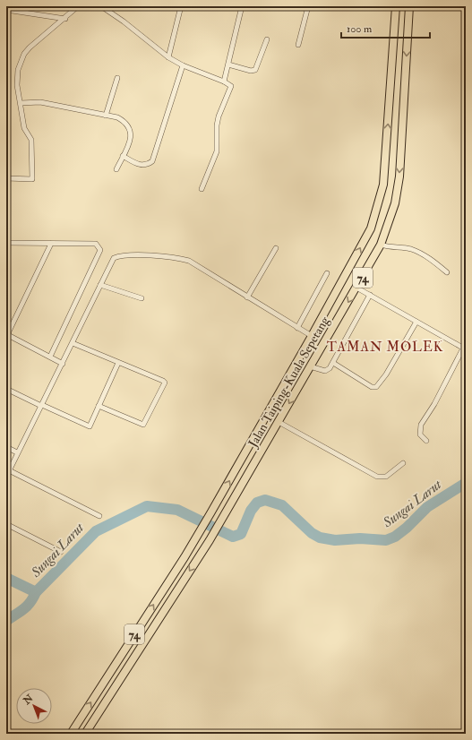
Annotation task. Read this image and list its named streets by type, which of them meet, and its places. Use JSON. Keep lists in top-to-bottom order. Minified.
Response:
{"streets":{"main road":["74","Jalan Taiping-Kuala Sepetang"]},"districts":["TAMAN MOLEK"],"water":["Sungai Larut"],"scale_bar":"100 m","north":"top left"}
